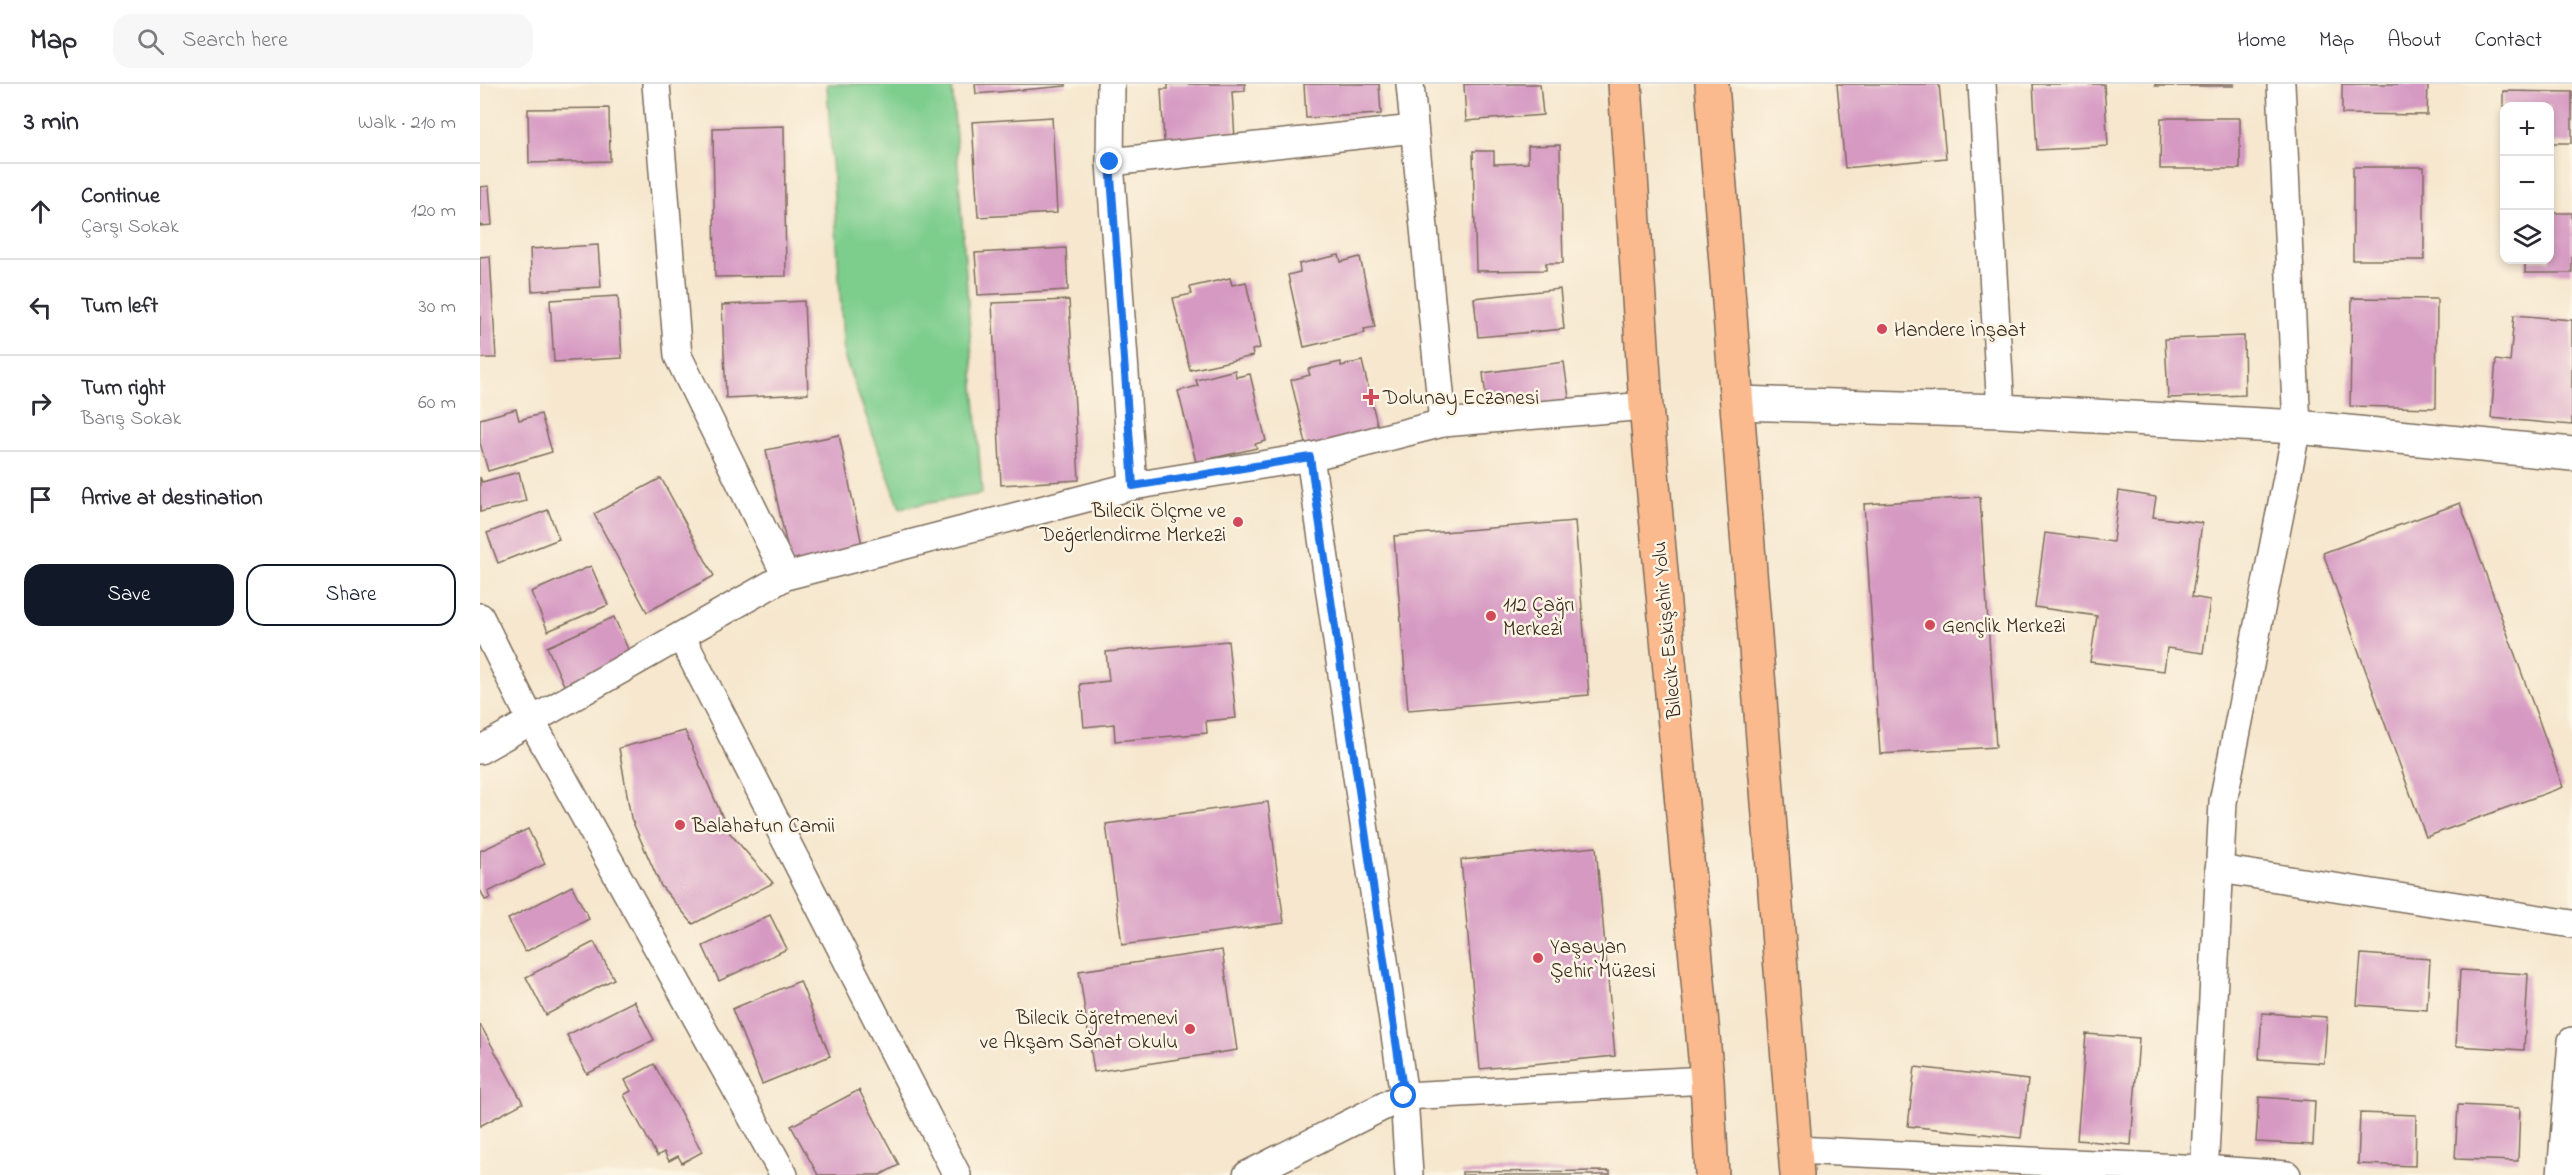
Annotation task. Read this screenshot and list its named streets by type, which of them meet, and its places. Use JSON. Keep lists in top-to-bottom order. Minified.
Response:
{"streets":{"main road":["Bilecik-Eskişehir Yolu"]},"places":{"other":["Handere İnşaat","Bilecik Ölçme ve Değerlendirme Merkezi","112 Çağrı Merkezi","Gençlik Merkezi","Balahatun Camii","Yaşayan Şehir Müzesi","Bilecik Öğretmenevi ve Akşam Sanat Okulu"],"health":["Dolunay Eczanesi"]},"page":{"header":"Map","search":"Search here","nav":["Home","Map","About","Contact"],"heading":["3 min","Walk · 210 m"],"map_buttons":["+","−"],"list":[["Continue","Çarşı Sokak","120 m"],["Turn left","30 m"],["Turn right","Barış Sokak","60 m"],"Arrive at destination"],"buttons":["Save","Share"]}}
